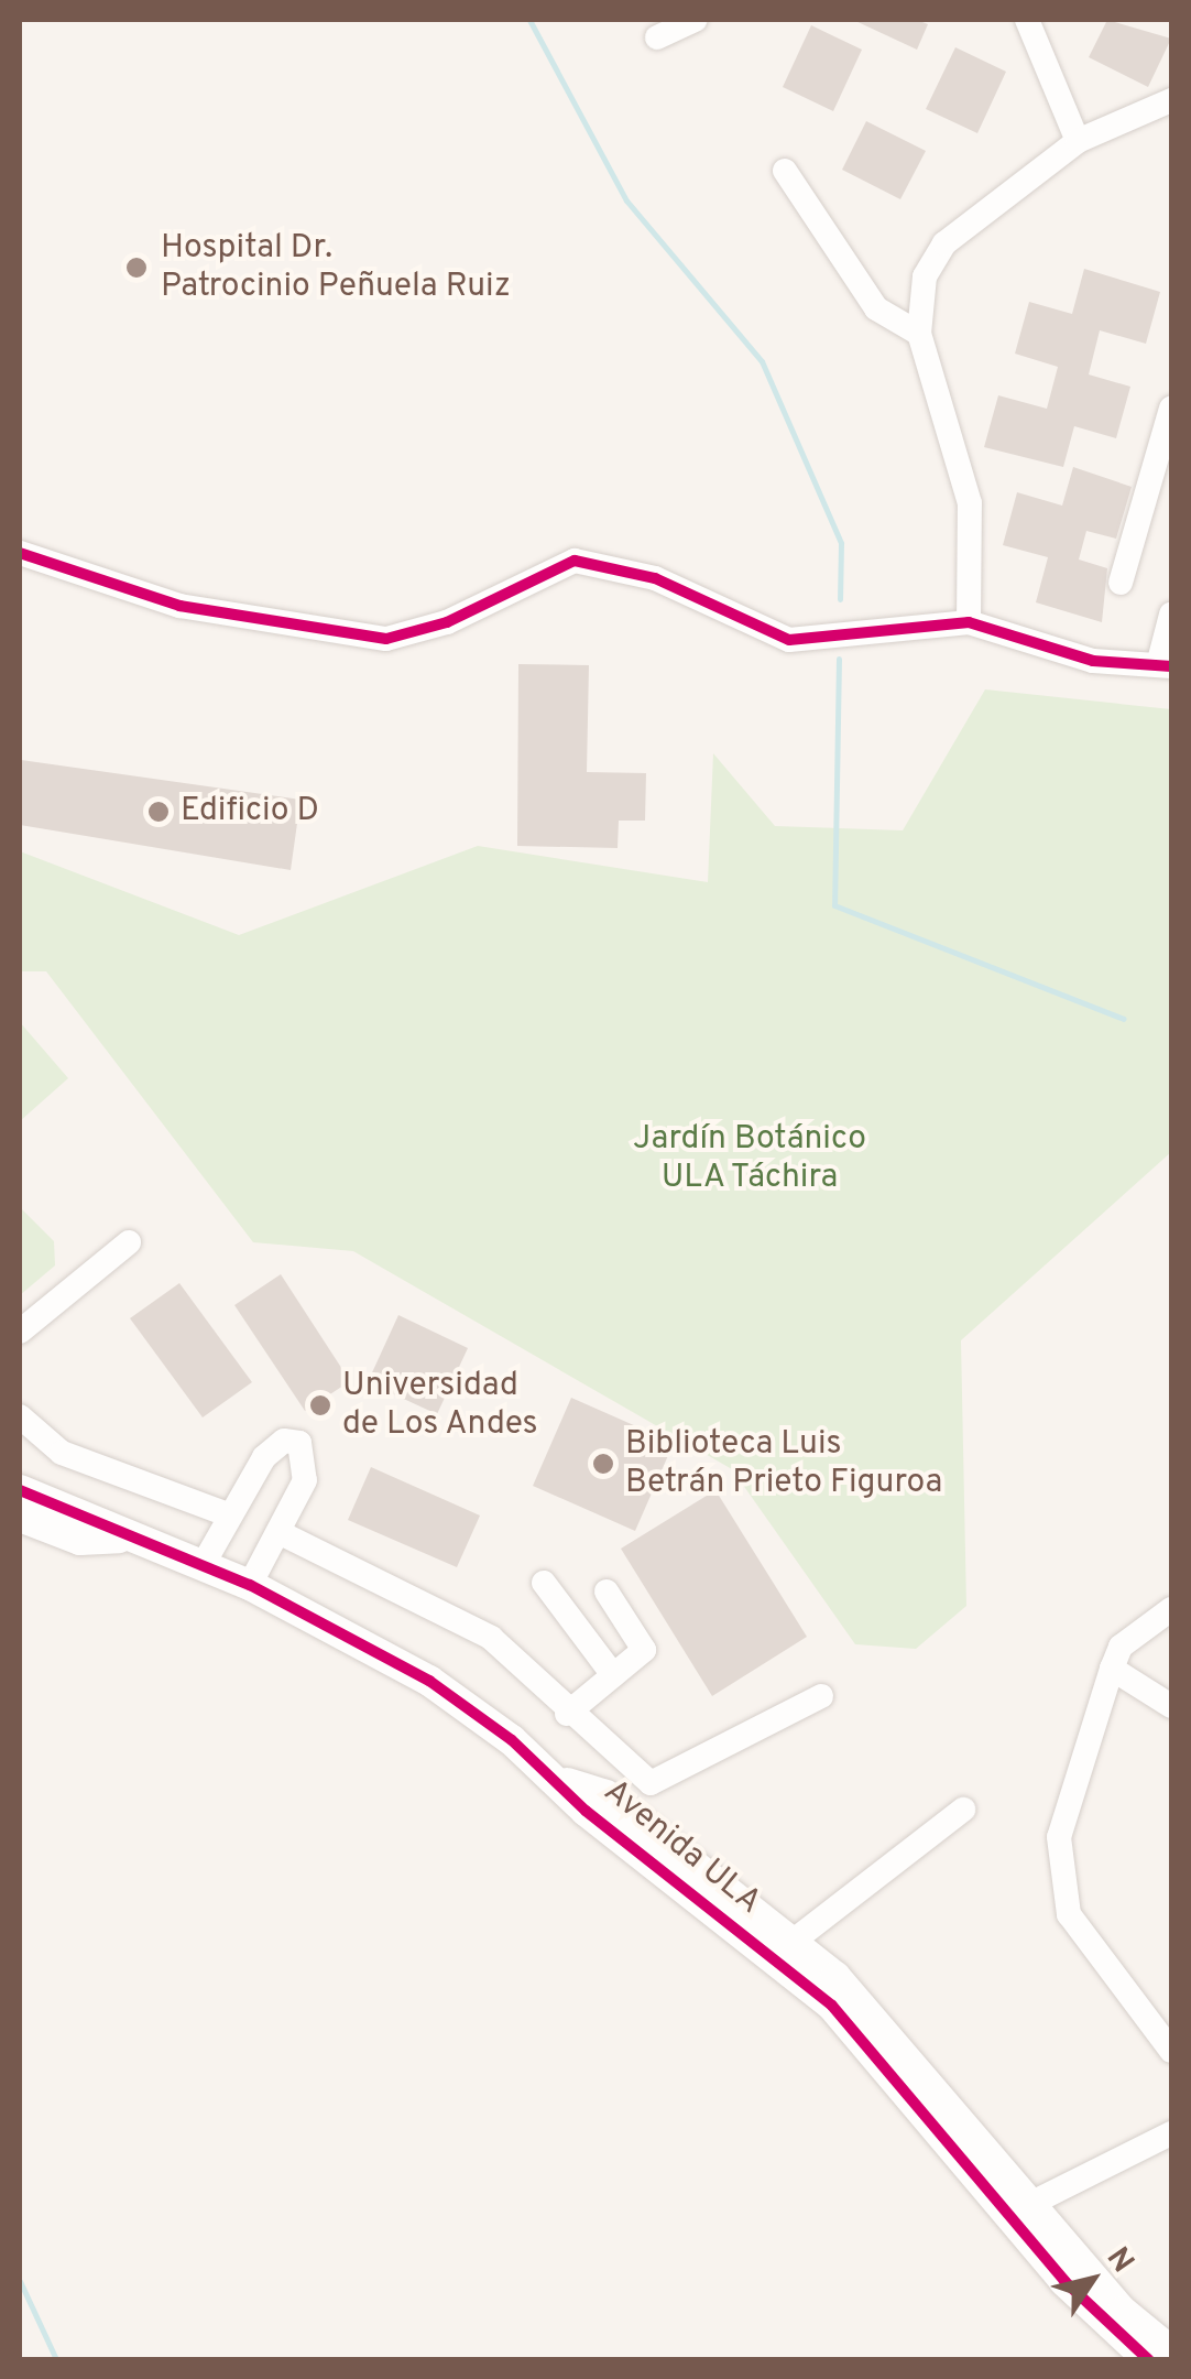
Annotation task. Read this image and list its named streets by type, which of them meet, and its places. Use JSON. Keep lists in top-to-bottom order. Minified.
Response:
{"streets":{"street":["Avenida ULA"]},"parks":["Jardín Botánico ULA Táchira"],"places":["Hospital Dr. Patrocinio Peñuela Ruiz","Edificio D","Universidad de Los Andes","Biblioteca Luis Betrán Prieto Figuroa"],"north":"top right"}
